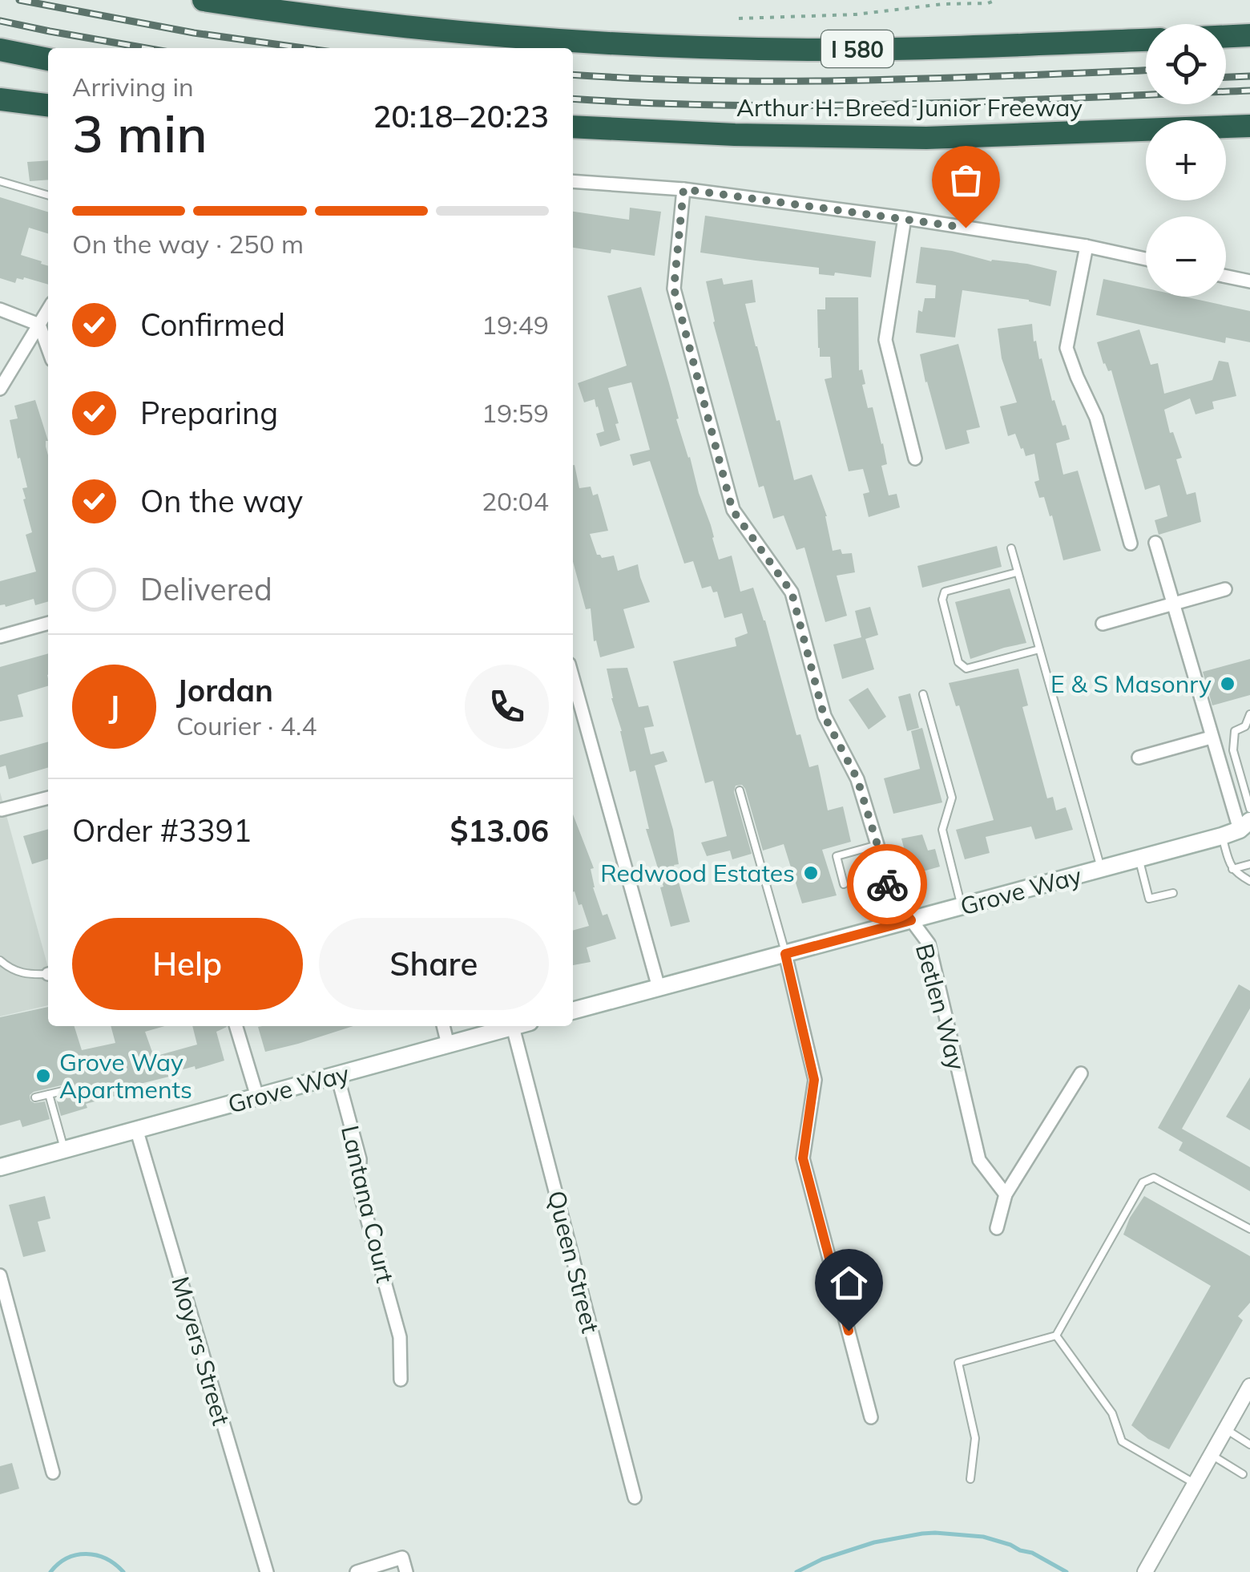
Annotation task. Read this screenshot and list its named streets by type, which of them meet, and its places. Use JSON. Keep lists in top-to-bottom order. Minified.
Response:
{"streets":{"highway":["I 580","Arthur H. Breed Junior Freeway"],"main road":["Grove Way"],"street":["Betlen Way","Lantana Court","Queen Street","Moyers Street"]},"crossings":[["Grove Way","Betlen Way"],["Grove Way","Lantana Court"],["Grove Way","Queen Street"],["Grove Way","Moyers Street"]],"places":["E & S Masonry","Redwood Estates","Grove Way Apartments"],"page":{"map_buttons":["+","−"],"heading":["3 min","Arriving in","20:18–20:23"],"panel":["Jordan","Courier · 4.4","Order #3391","$13.06"],"bar":"On the way · 250 m","list":[["Confirmed","19:49"],["Preparing","19:59"],["On the way","20:04"],"Delivered"],"round":"J","buttons":["Help","Share"]}}
